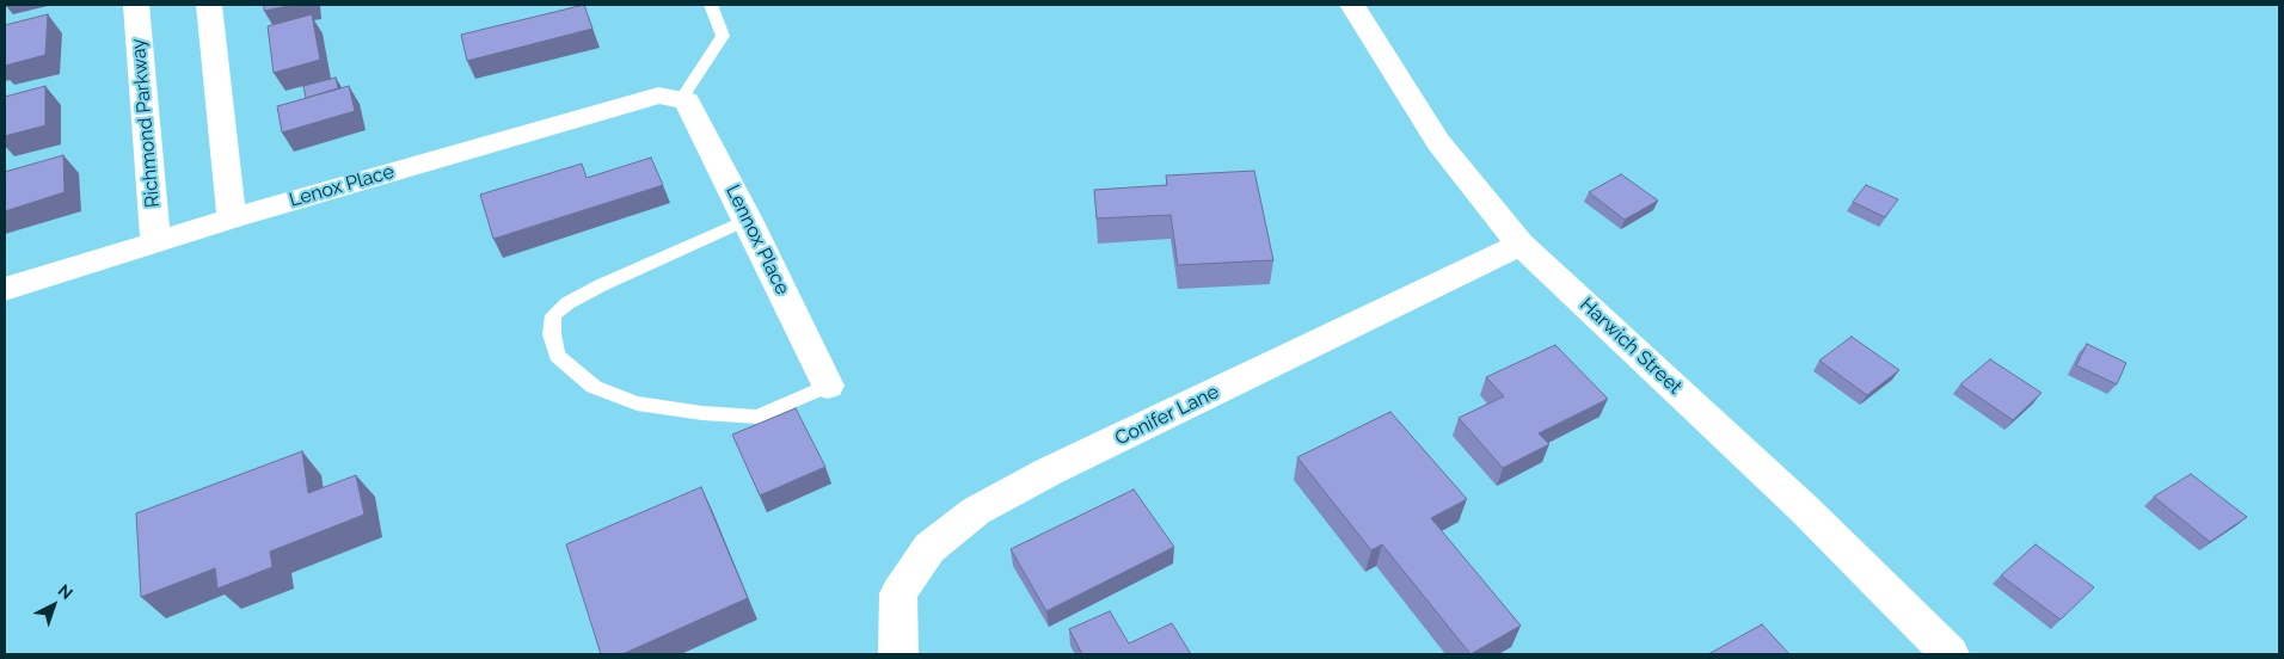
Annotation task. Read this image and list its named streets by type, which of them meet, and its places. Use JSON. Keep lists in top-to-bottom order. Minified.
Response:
{"streets":{"street":["Richmond Parkway","Lenox Place","Lennox Place","Harwich Street","Conifer Lane"]},"crossings":[["Richmond Parkway","Lenox Place"],["Lenox Place","Lennox Place"],["Harwich Street","Conifer Lane"]],"north":"top right"}
